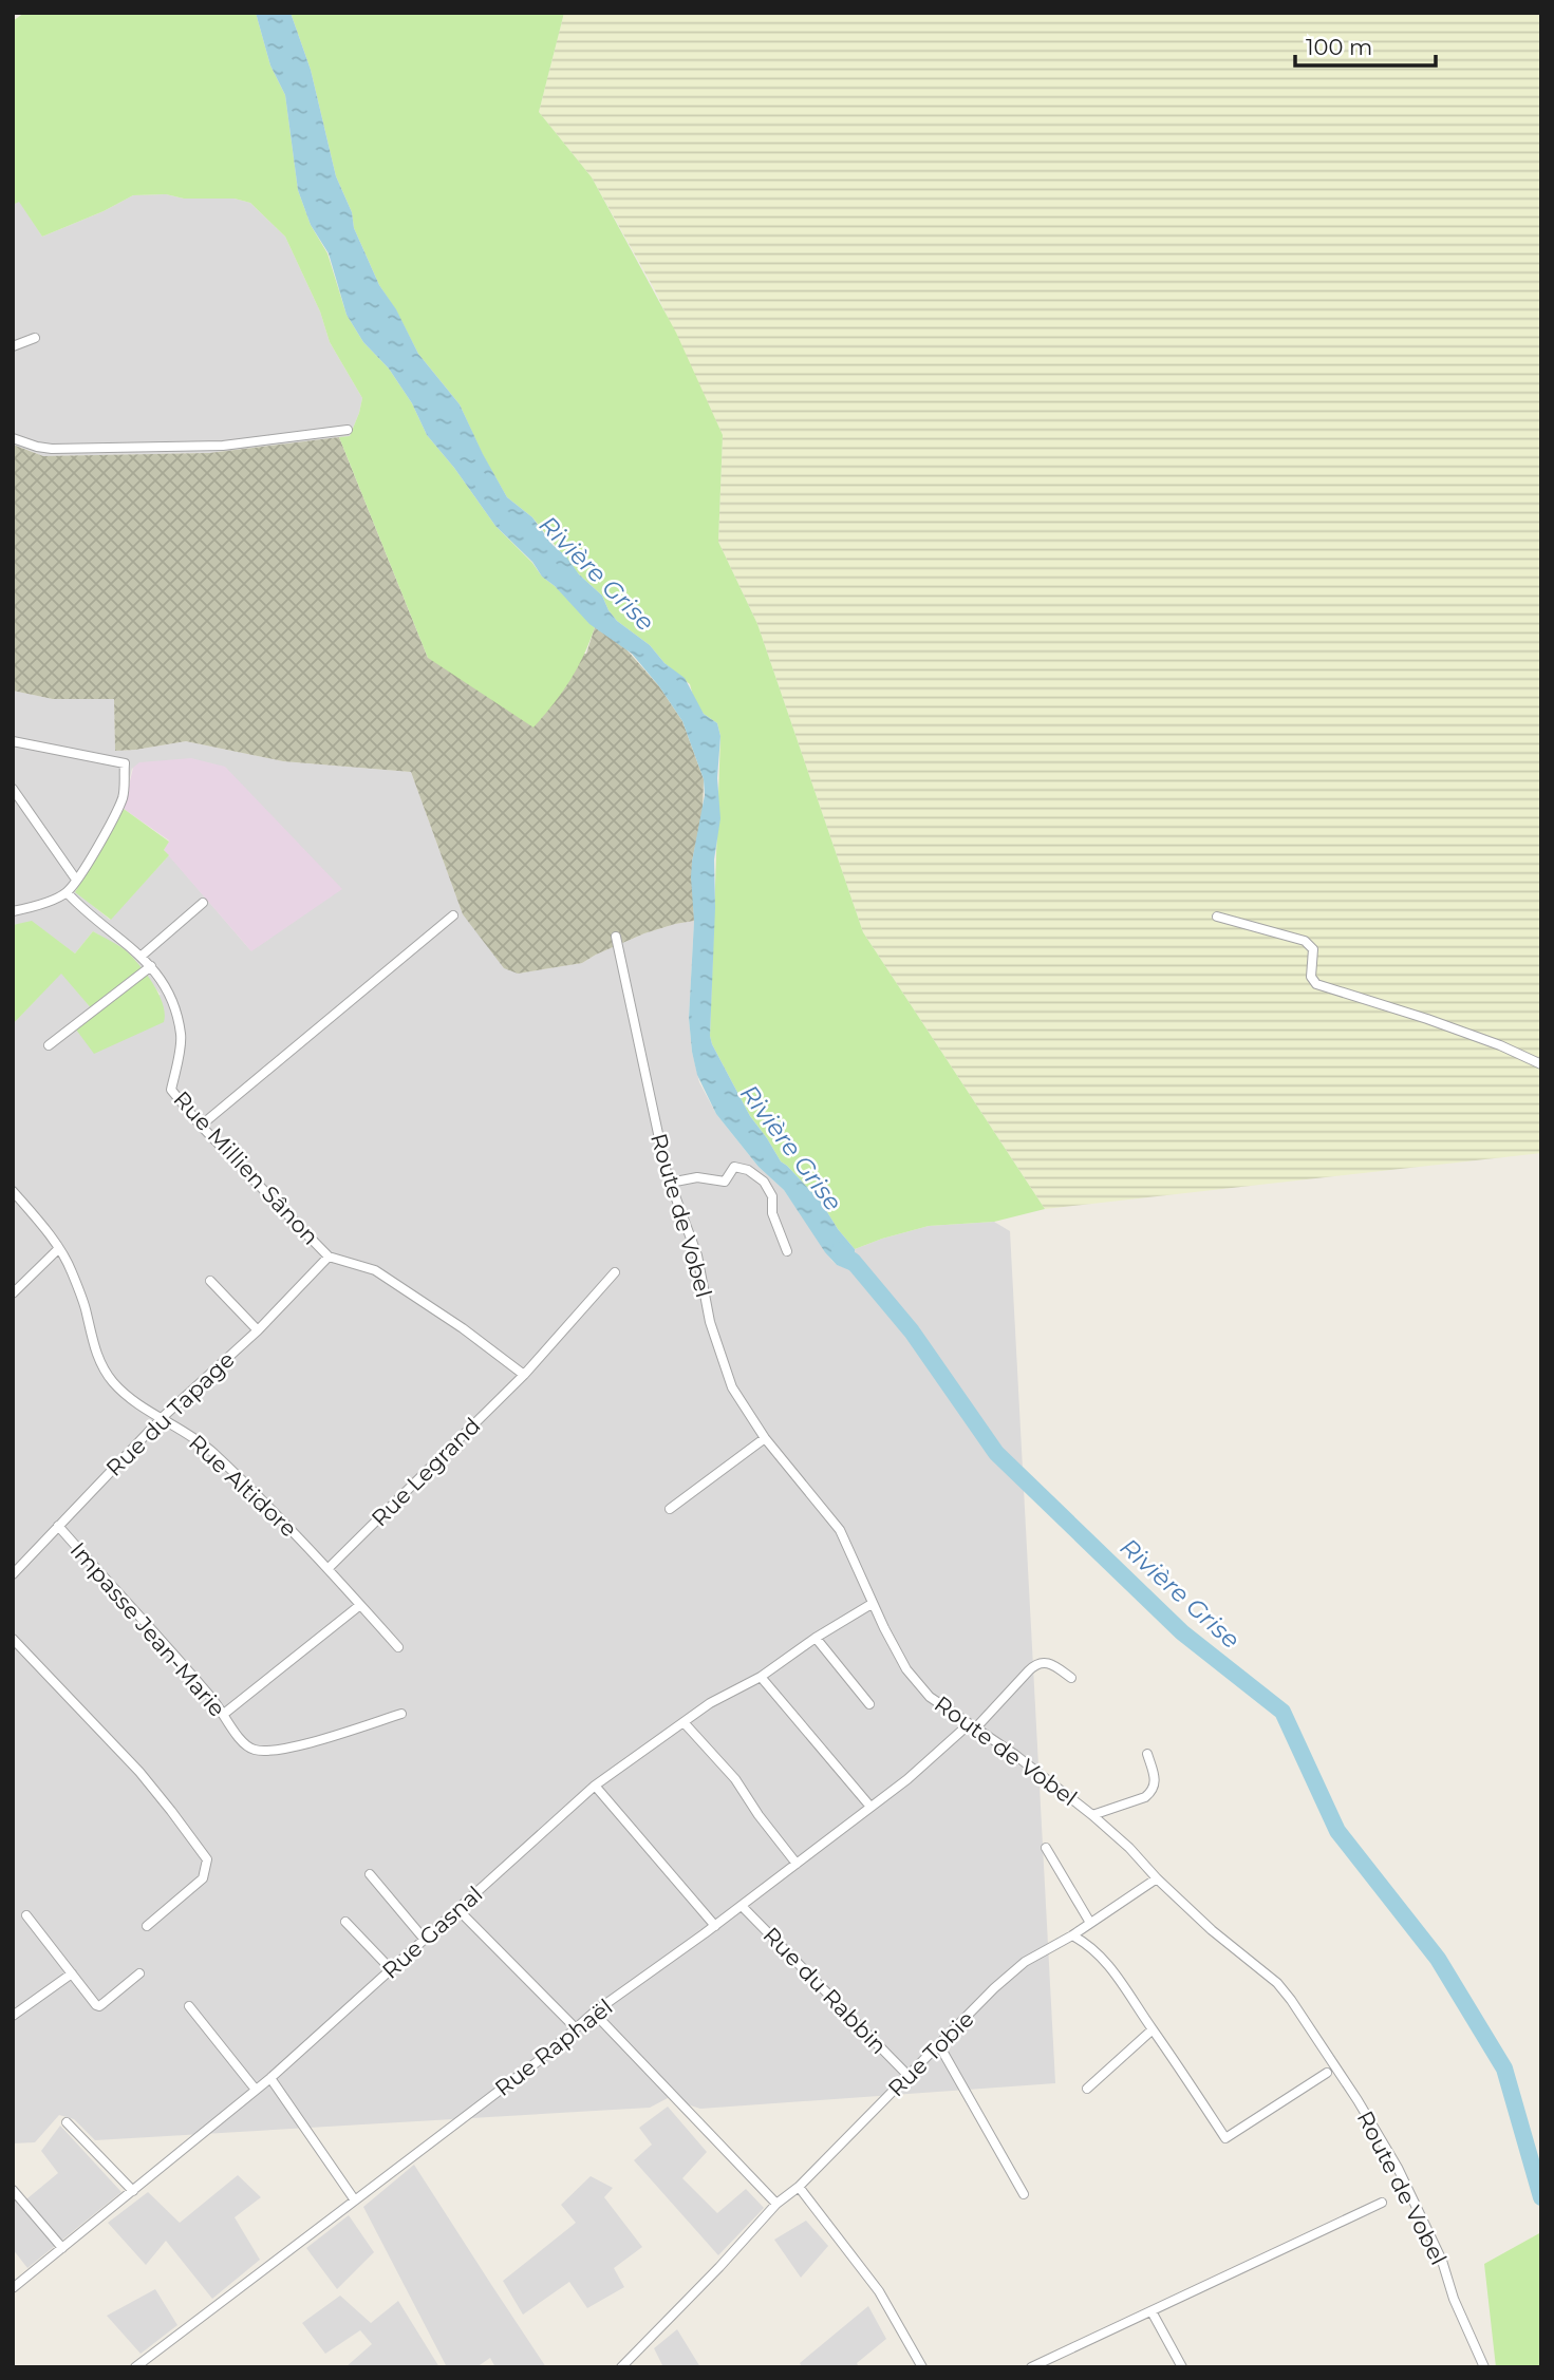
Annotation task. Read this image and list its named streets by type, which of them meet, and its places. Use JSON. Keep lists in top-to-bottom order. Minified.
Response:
{"streets":{"street":["Rue Millien Sânon","Route de Vobel","Rue du Tapage","Rue Legrand","Rue Altidore","Impasse Jean-Marie","Rue Gasnal","Rue du Rabbin","Rue Raphaël","Rue Tobie"]},"crossings":[["Rue Millien Sânon","Rue du Tapage"],["Rue Millien Sânon","Rue Legrand"],["Route de Vobel","Rue Gasnal"],["Route de Vobel","Rue Raphaël"],["Route de Vobel","Rue Tobie"],["Rue du Tapage","Rue Altidore"],["Rue du Tapage","Impasse Jean-Marie"],["Rue Legrand","Rue Altidore"],["Rue du Rabbin","Rue Raphaël"],["Rue du Rabbin","Rue Tobie"]],"water":["Rivière Grise"],"scale_bar":"100 m"}
